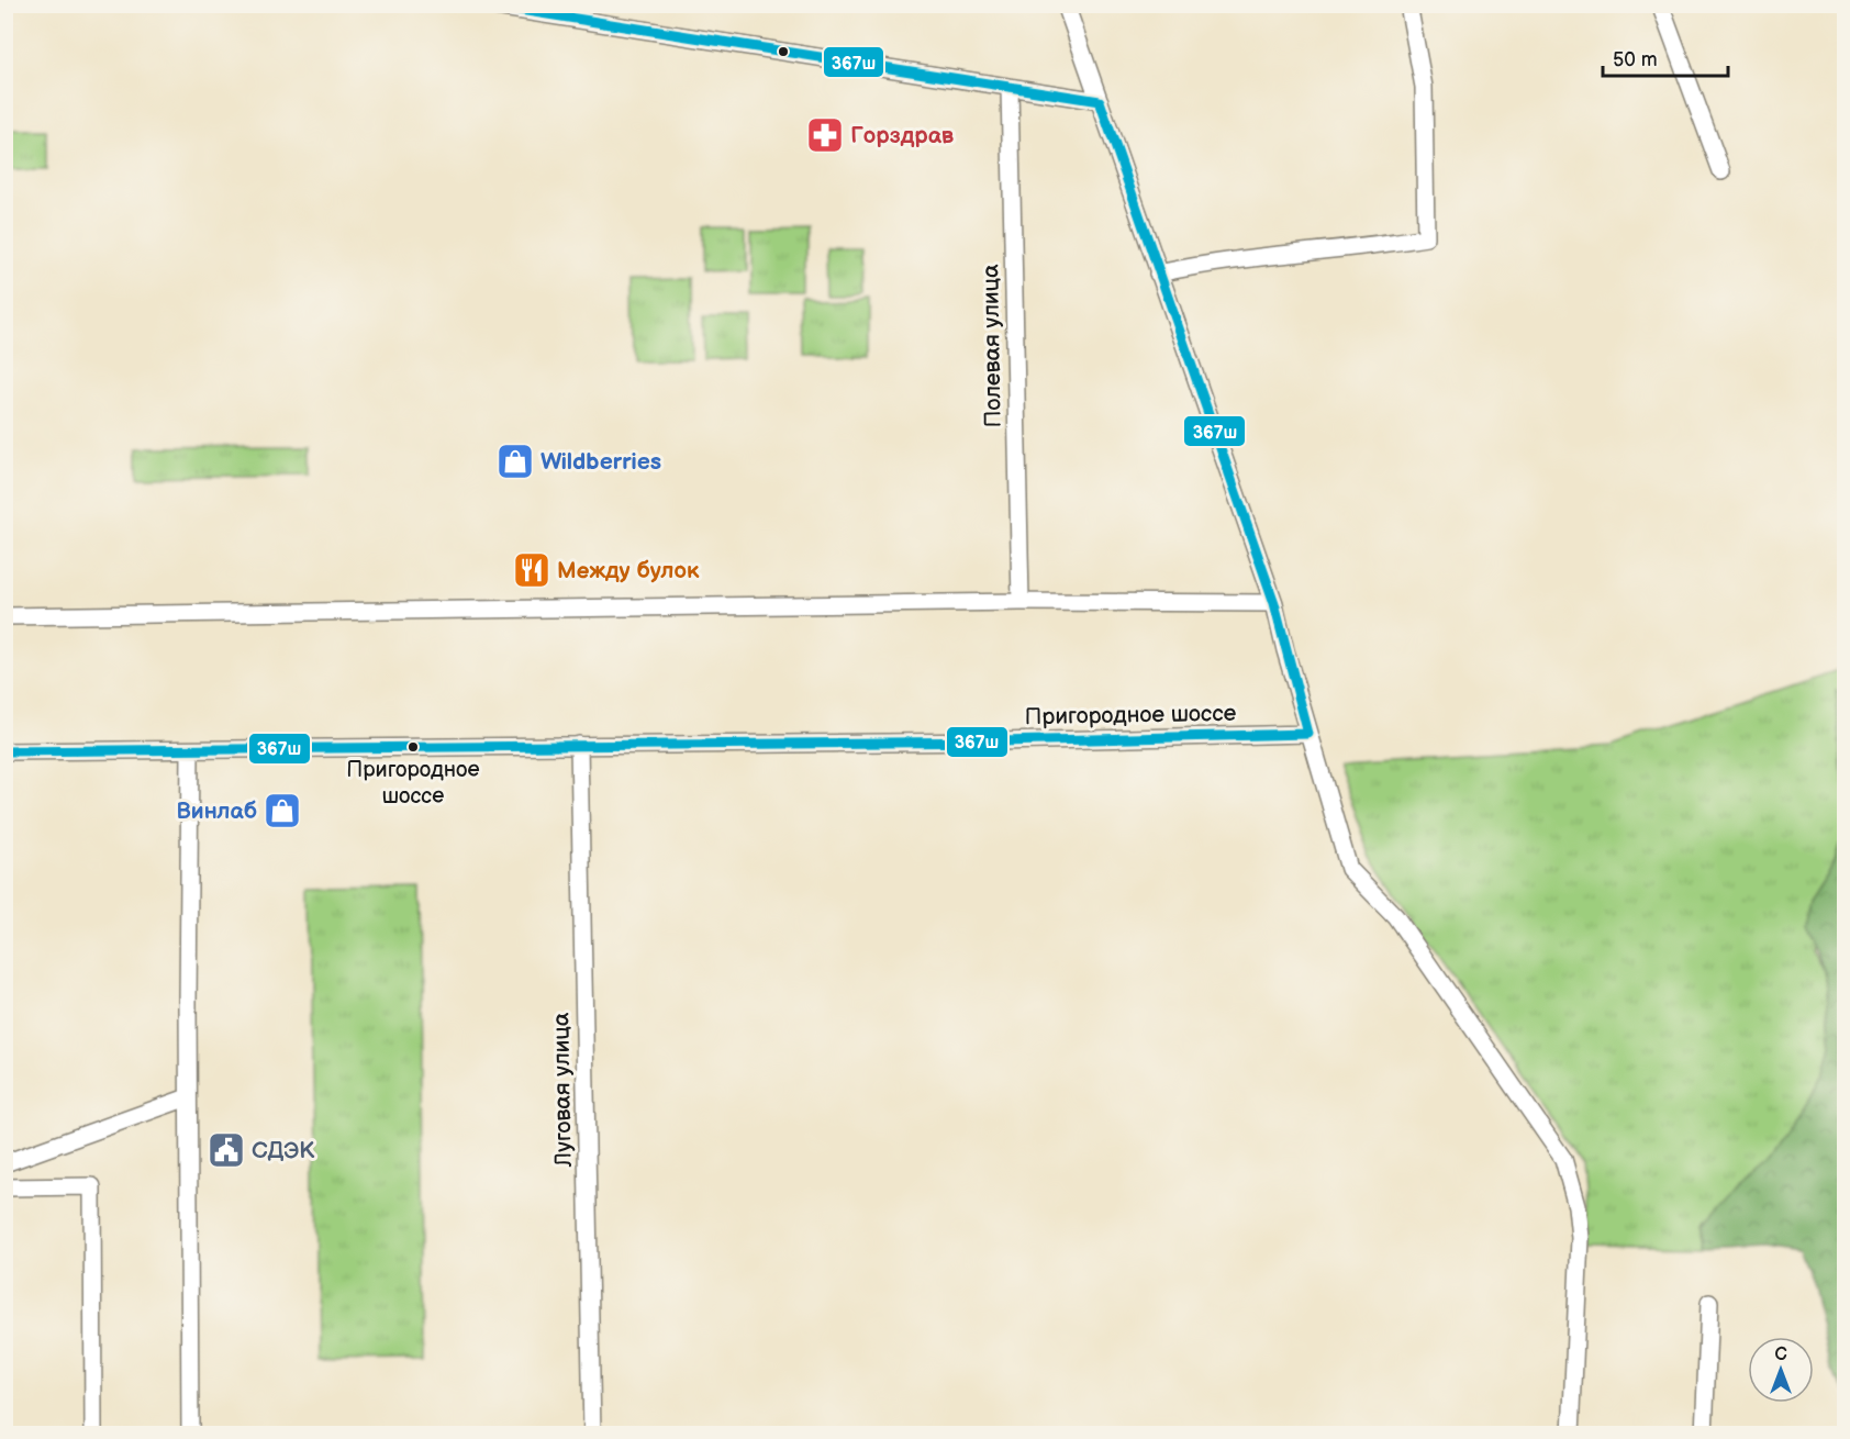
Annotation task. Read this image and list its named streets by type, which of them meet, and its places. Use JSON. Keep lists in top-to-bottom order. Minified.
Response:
{"streets":{"street":["Полевая улица","Пригородное шоссе","Луговая улица"]},"crossings":[["Пригородное шоссе","Луговая улица"]],"places":{"pharmacy":["Горздрав"],"shop":["Wildberries","Винлаб"],"restaurant":["Между булок"],"other":["Пригородное шоссе"],"public building":["СДЭК"]},"lines":["transit line 367ш"],"scale_bar":"50 m","north":"top"}
